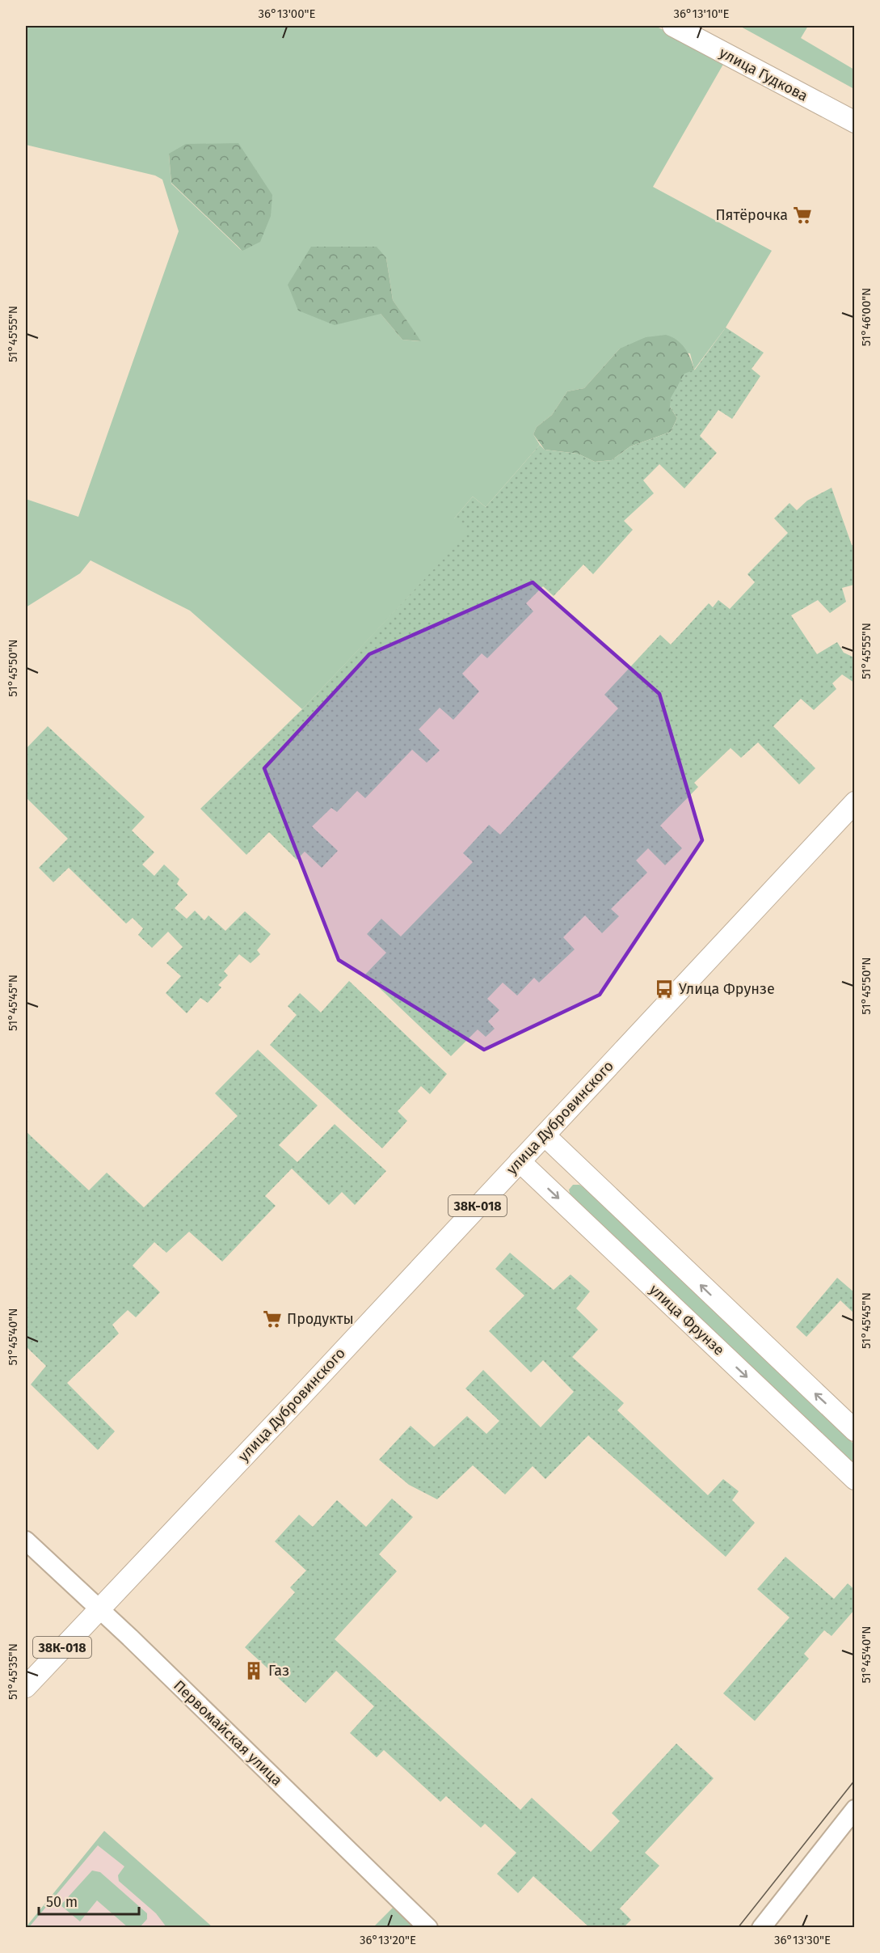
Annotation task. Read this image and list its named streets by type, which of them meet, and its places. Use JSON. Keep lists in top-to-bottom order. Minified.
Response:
{"streets":{"main road":["улица Гудкова","улица Дубровинского","38К-018","улица Фрунзе"],"street":["Первомайская улица"]},"crossings":[["улица Дубровинского","улица Фрунзе"],["улица Дубровинского","Первомайская улица"]],"places":{"supermarket":["Пятёрочка","Продукты"],"bus stop":["Улица Фрунзе"],"building":["Газ"]},"scale_bar":"50 m","coordinates":["36°13'00\"E","36°13'10\"E","51°46'00\"N","51°45'55\"N","51°45'50\"N","51°45'45\"N","51°45'40\"N","51°45'35\"N","36°13'20\"E","36°13'30\"E"]}
